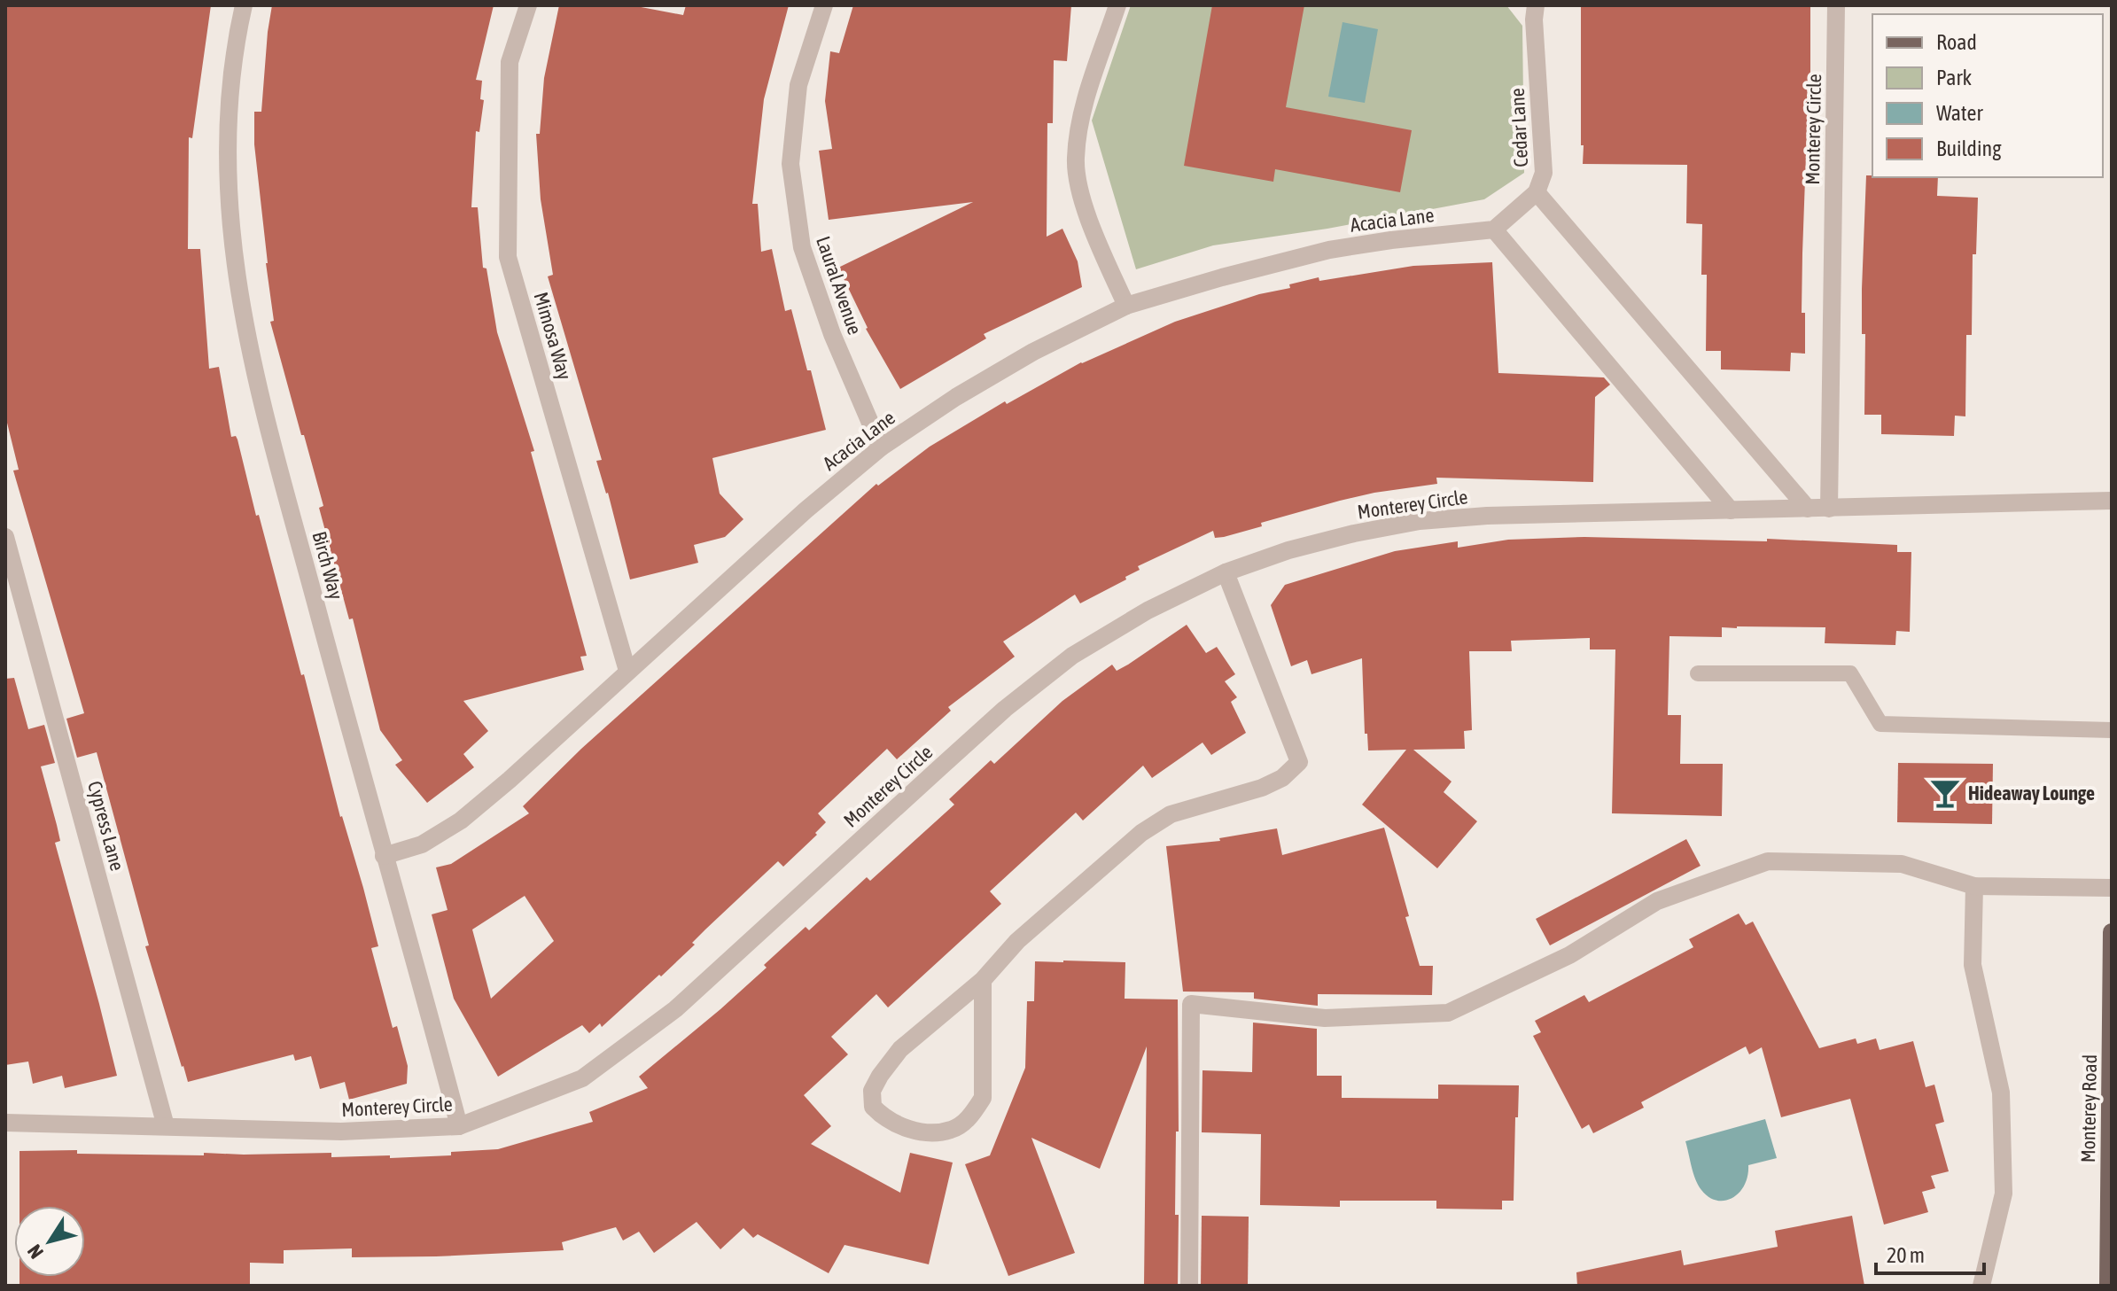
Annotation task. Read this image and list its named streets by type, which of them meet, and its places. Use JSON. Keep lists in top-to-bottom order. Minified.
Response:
{"streets":{"main road":["Monterey Road"],"street":["Cedar Lane","Monterey Circle","Acacia Lane","Laural Avenue","Mimosa Way","Birch Way","Cypress Lane"]},"crossings":[["Cedar Lane","Acacia Lane"],["Monterey Circle","Birch Way"],["Monterey Circle","Cypress Lane"],["Acacia Lane","Laural Avenue"],["Acacia Lane","Mimosa Way"],["Acacia Lane","Birch Way"]],"places":{"bar":["Hideaway Lounge"]},"legend":["Road","Park","Water","Building"],"scale_bar":"20 m","north":"bottom left"}
